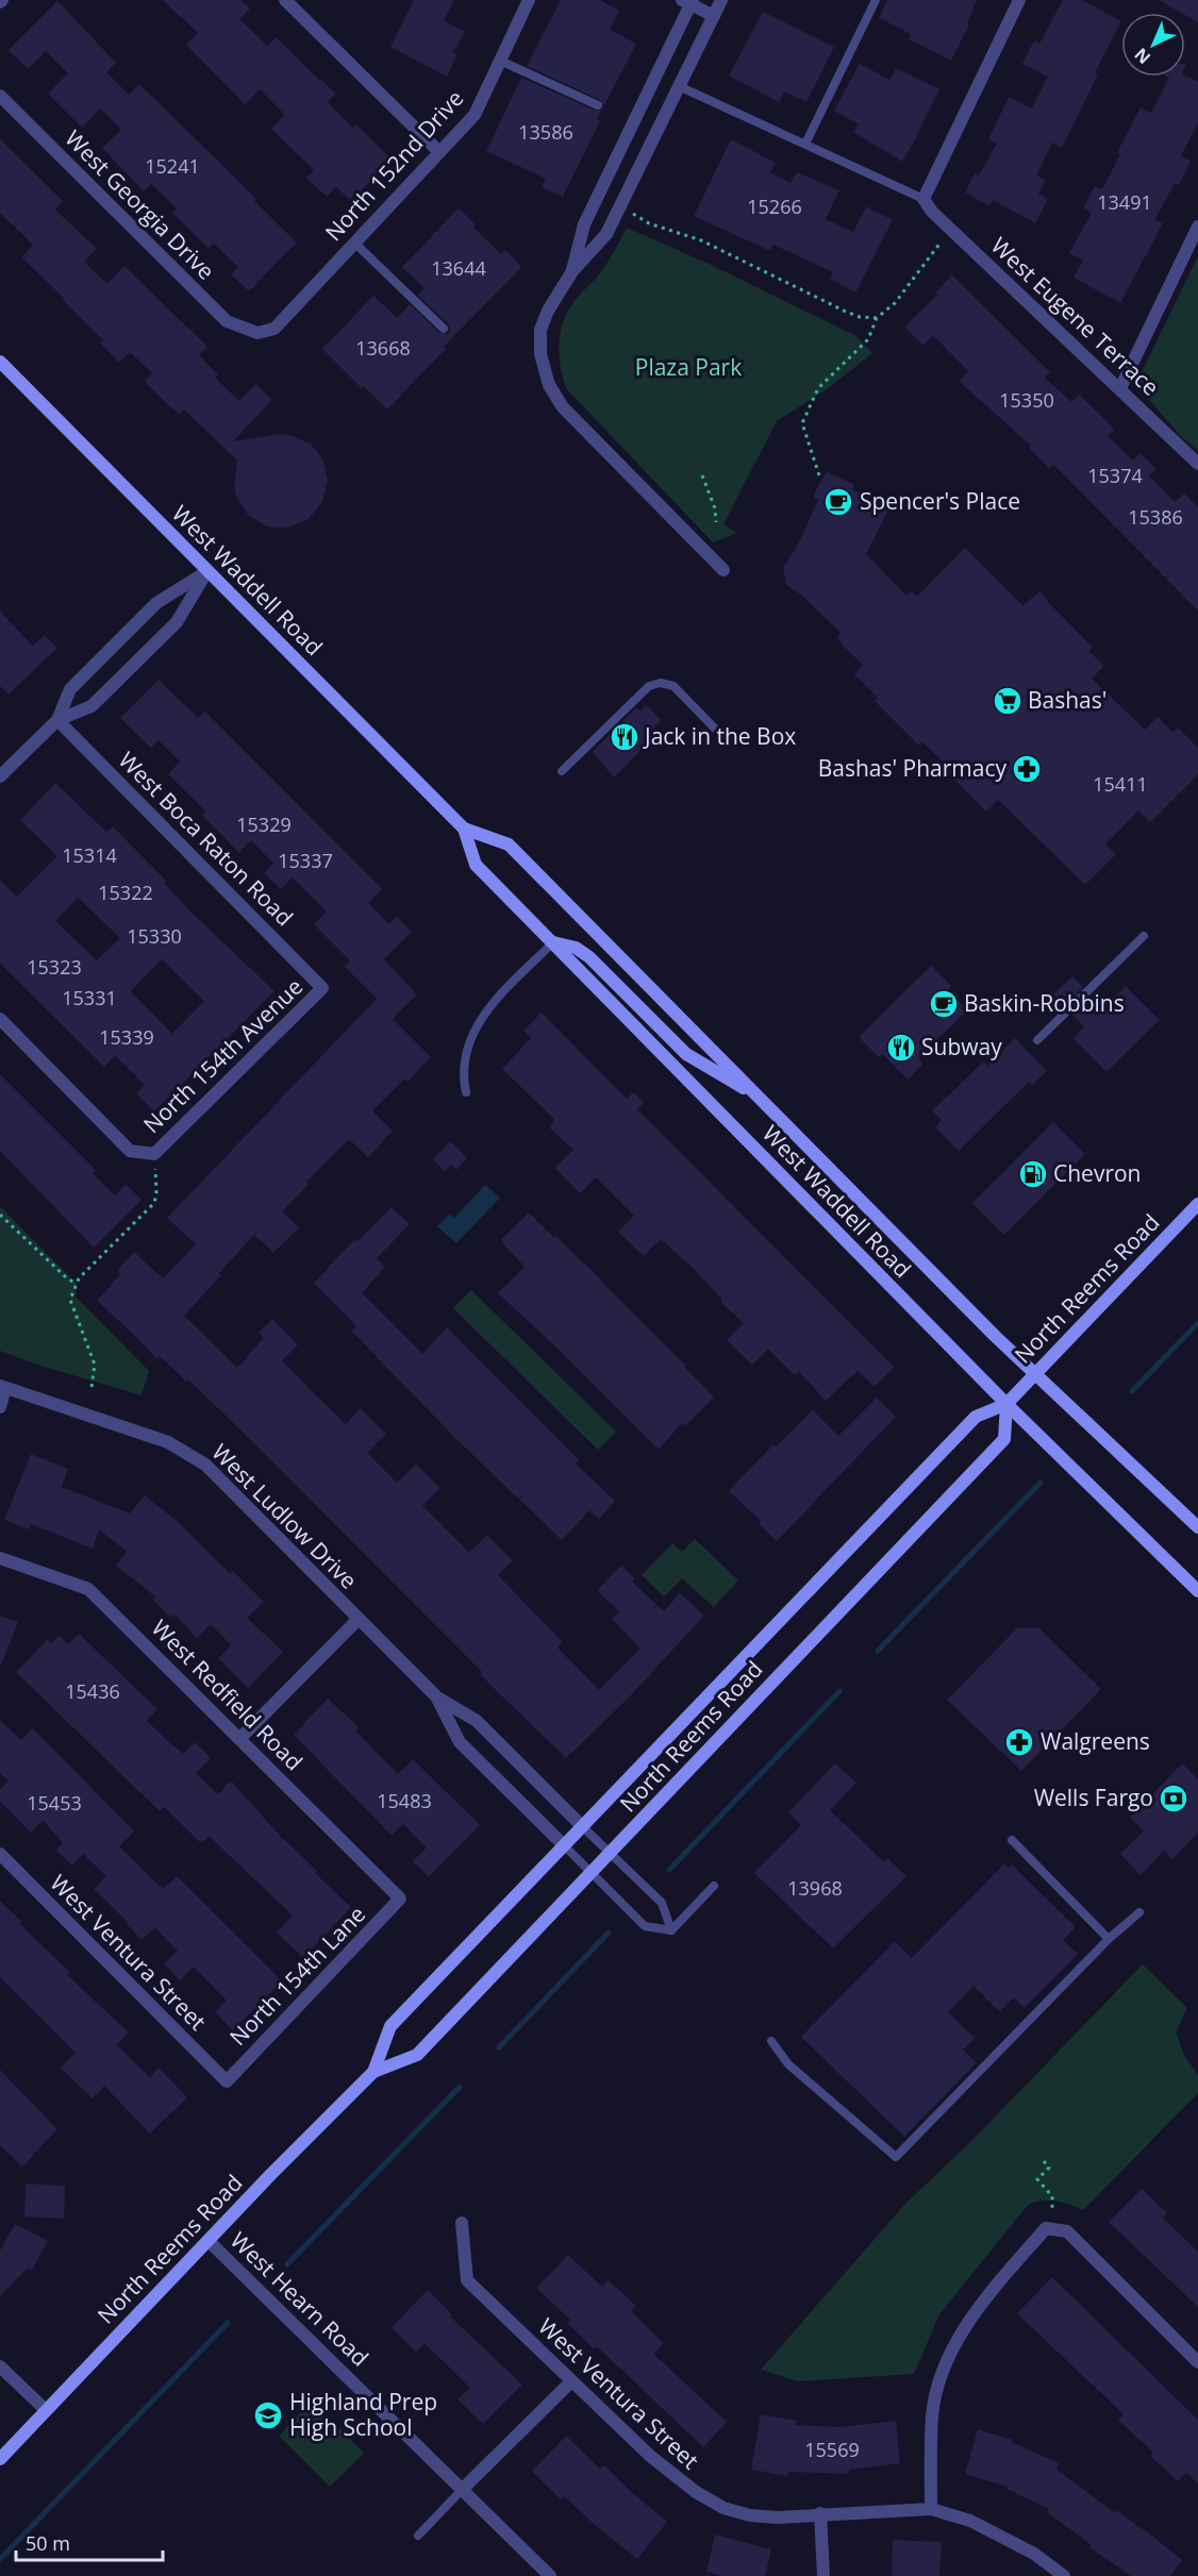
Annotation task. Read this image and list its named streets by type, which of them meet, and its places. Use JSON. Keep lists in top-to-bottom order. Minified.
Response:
{"streets":{"main road":["West Waddell Road","North Reems Road"],"street":["North 152nd Drive","West Georgia Drive","West Eugene Terrace","West Boca Raton Road","North 154th Avenue","West Ludlow Drive","West Redfield Road","West Ventura Street","North 154th Lane","West Hearn Road"]},"crossings":[["North 152nd Drive","West Georgia Drive"],["West Waddell Road","North Reems Road"],["West Boca Raton Road","North 154th Avenue"],["North Reems Road","West Ludlow Drive"],["North Reems Road","West Hearn Road"],["West Redfield Road","North 154th Lane"],["West Ventura Street","North 154th Lane"]],"parks":["Plaza Park"],"places":{"cafe":["Spencer's Place","Baskin-Robbins"],"supermarket":["Bashas'"],"restaurant":["Jack in the Box","Subway"],"pharmacy":["Bashas' Pharmacy","Walgreens"],"fuel station":["Chevron"],"bank":["Wells Fargo"],"school or university":["Highland Prep High School"]},"house_numbers":["13586","15241","13491","15266","13644","13668","15350","15374","15386","15411","15329","15314","15337","15322","15330","15323","15331","15339","15436","15483","15453","13968","15569"],"scale_bar":"50 m","north":"bottom left"}
